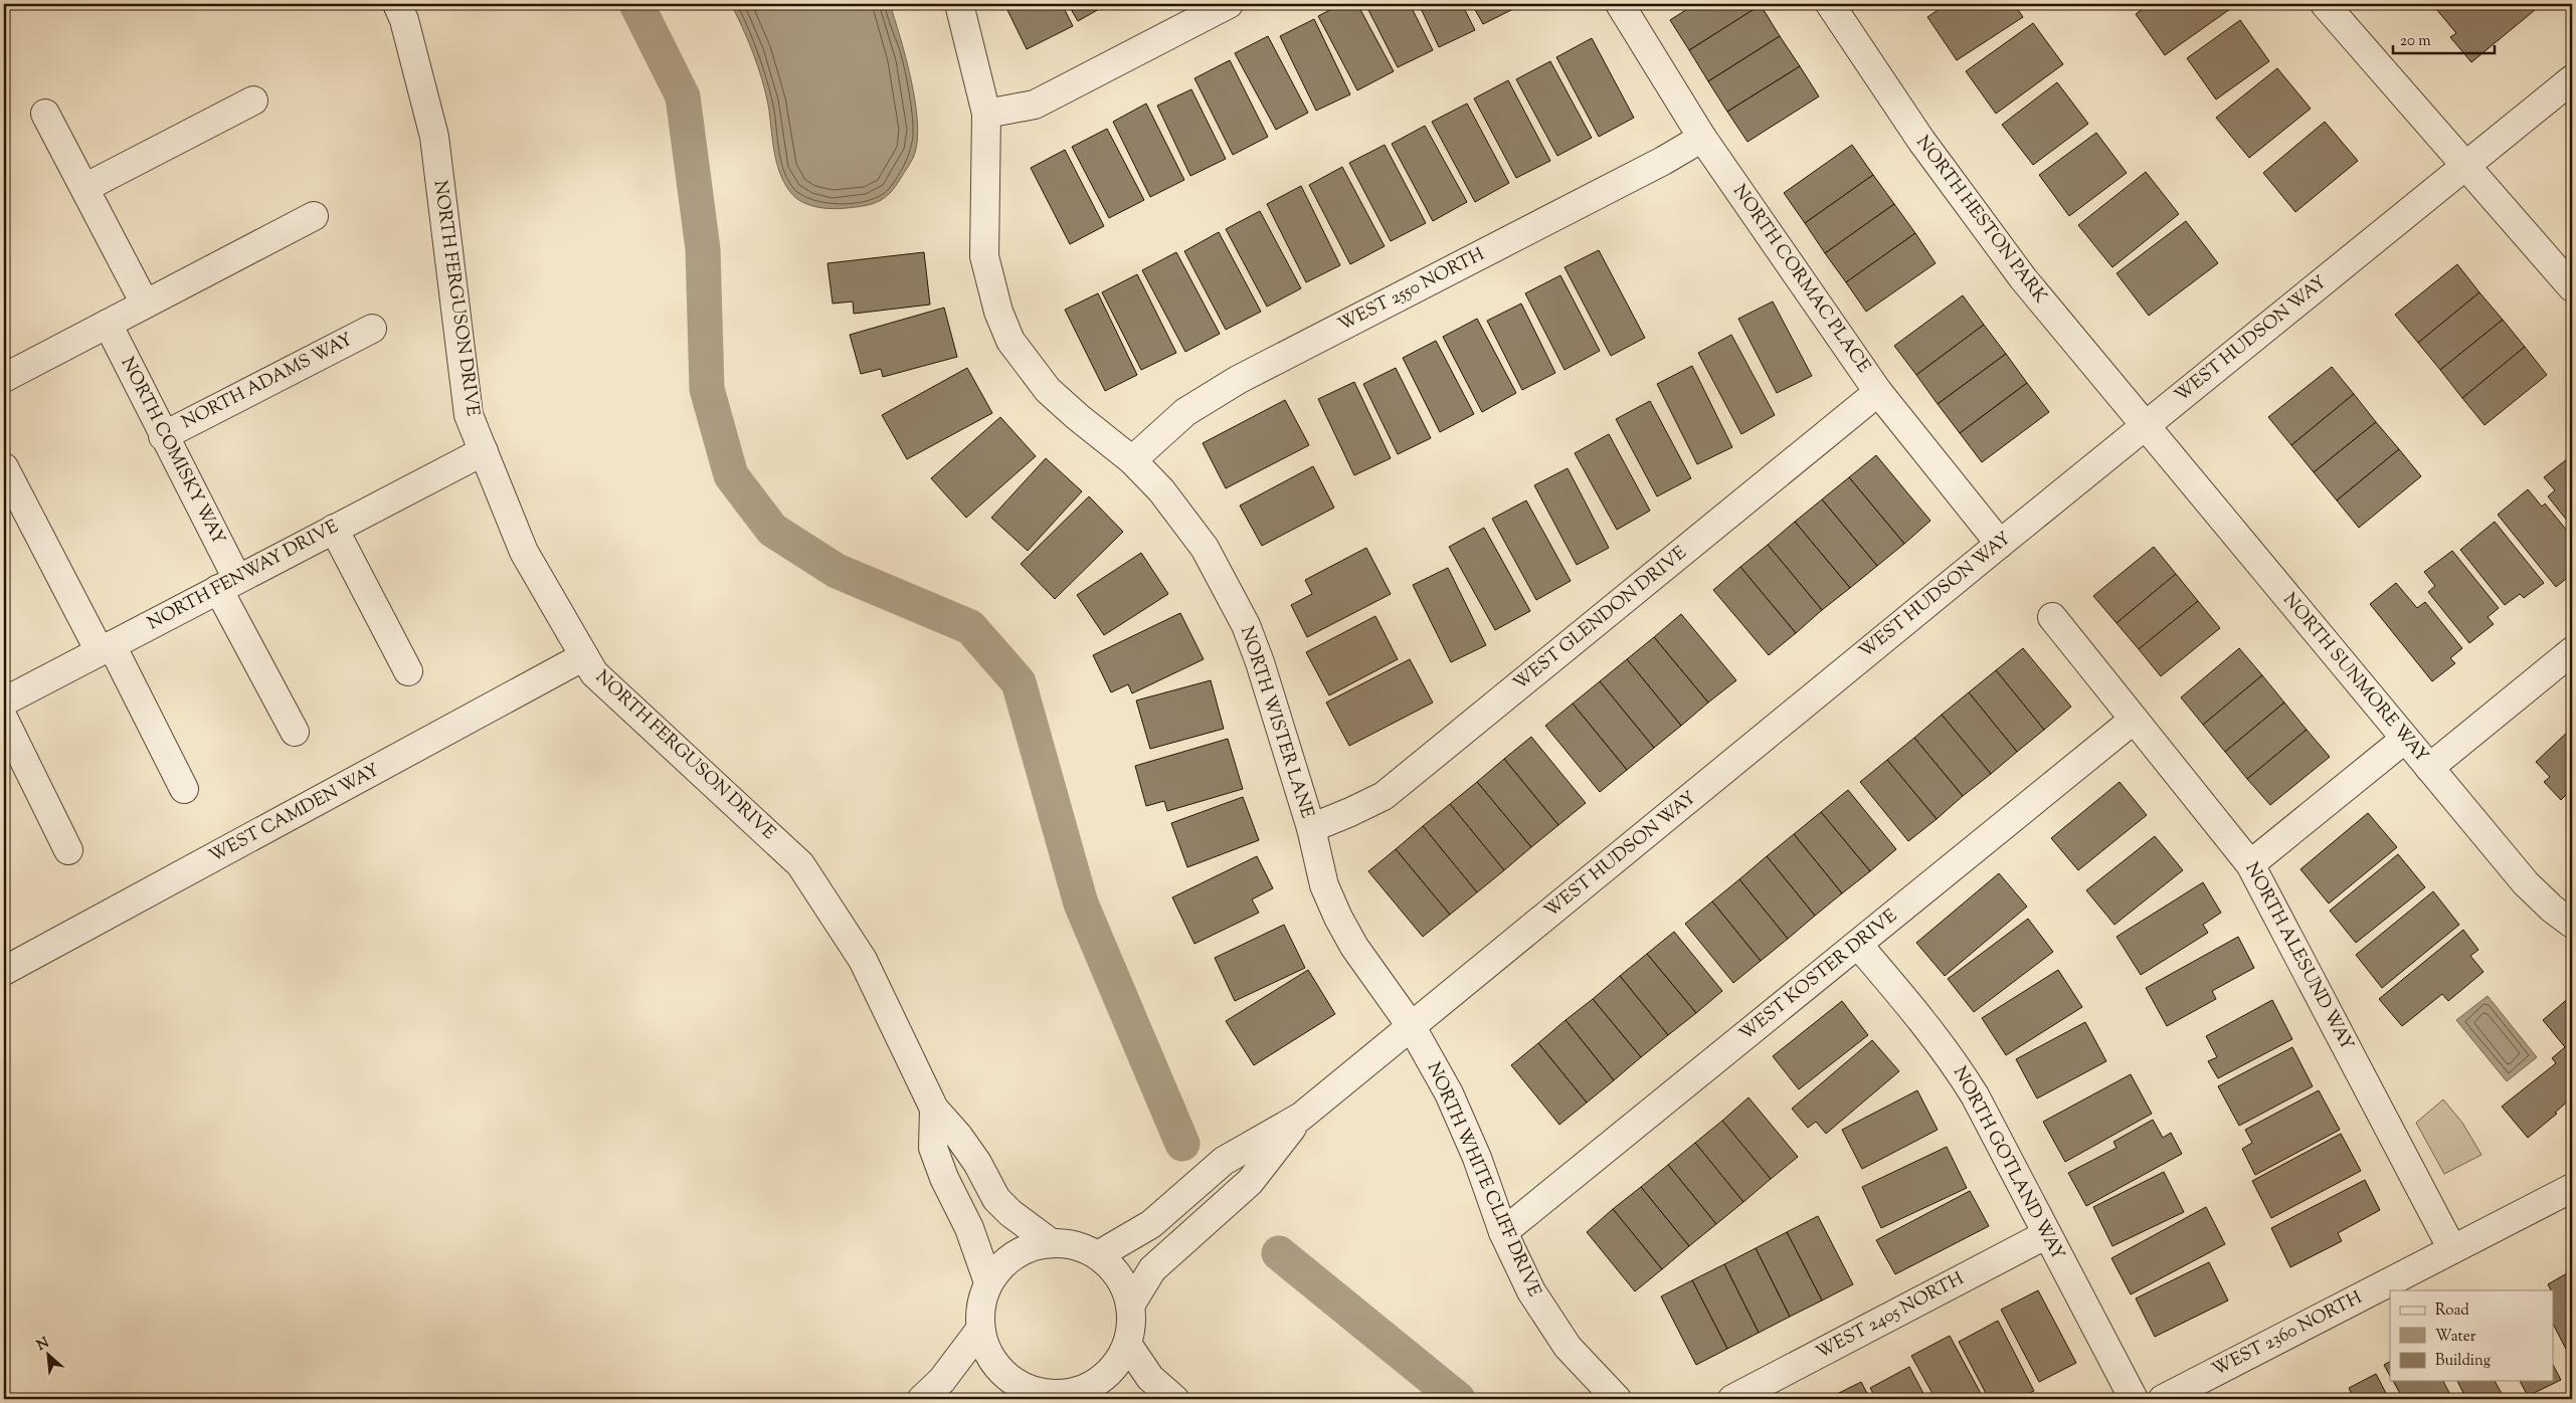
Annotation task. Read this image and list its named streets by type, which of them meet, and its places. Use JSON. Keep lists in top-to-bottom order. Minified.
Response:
{"streets":{"street":["NORTH HESTON PARK","NORTH CORMAC PLACE","WEST 2550 NORTH","NORTH FERGUSON DRIVE","WEST HUDSON WAY","NORTH ADAMS WAY","NORTH COMISKY WAY","NORTH FENWAY DRIVE","WEST GLENDON DRIVE","NORTH SUNMORE WAY","NORTH WISTER LANE","WEST CAMDEN WAY","NORTH ALESUND WAY","WEST KOSTER DRIVE","NORTH GOTLAND WAY","NORTH WHITE CLIFF DRIVE","WEST 2405 NORTH","WEST 2360 NORTH"]},"crossings":[["NORTH HESTON PARK","WEST HUDSON WAY"],["NORTH HESTON PARK","NORTH SUNMORE WAY"],["NORTH CORMAC PLACE","WEST 2550 NORTH"],["NORTH CORMAC PLACE","WEST HUDSON WAY"],["NORTH CORMAC PLACE","WEST GLENDON DRIVE"],["WEST 2550 NORTH","NORTH WISTER LANE"],["NORTH FERGUSON DRIVE","WEST HUDSON WAY"],["NORTH FERGUSON DRIVE","NORTH FENWAY DRIVE"],["NORTH FERGUSON DRIVE","WEST CAMDEN WAY"],["WEST HUDSON WAY","NORTH SUNMORE WAY"],["WEST HUDSON WAY","NORTH WISTER LANE"],["WEST HUDSON WAY","NORTH WHITE CLIFF DRIVE"],["NORTH ADAMS WAY","NORTH COMISKY WAY"],["NORTH COMISKY WAY","NORTH FENWAY DRIVE"],["WEST GLENDON DRIVE","NORTH WISTER LANE"],["NORTH WISTER LANE","NORTH WHITE CLIFF DRIVE"],["NORTH ALESUND WAY","WEST KOSTER DRIVE"],["NORTH ALESUND WAY","WEST 2360 NORTH"],["WEST KOSTER DRIVE","NORTH GOTLAND WAY"],["WEST KOSTER DRIVE","NORTH WHITE CLIFF DRIVE"],["NORTH GOTLAND WAY","WEST 2405 NORTH"]],"legend":["Road","Water","Building"],"scale_bar":"20 m","north":"top left"}
